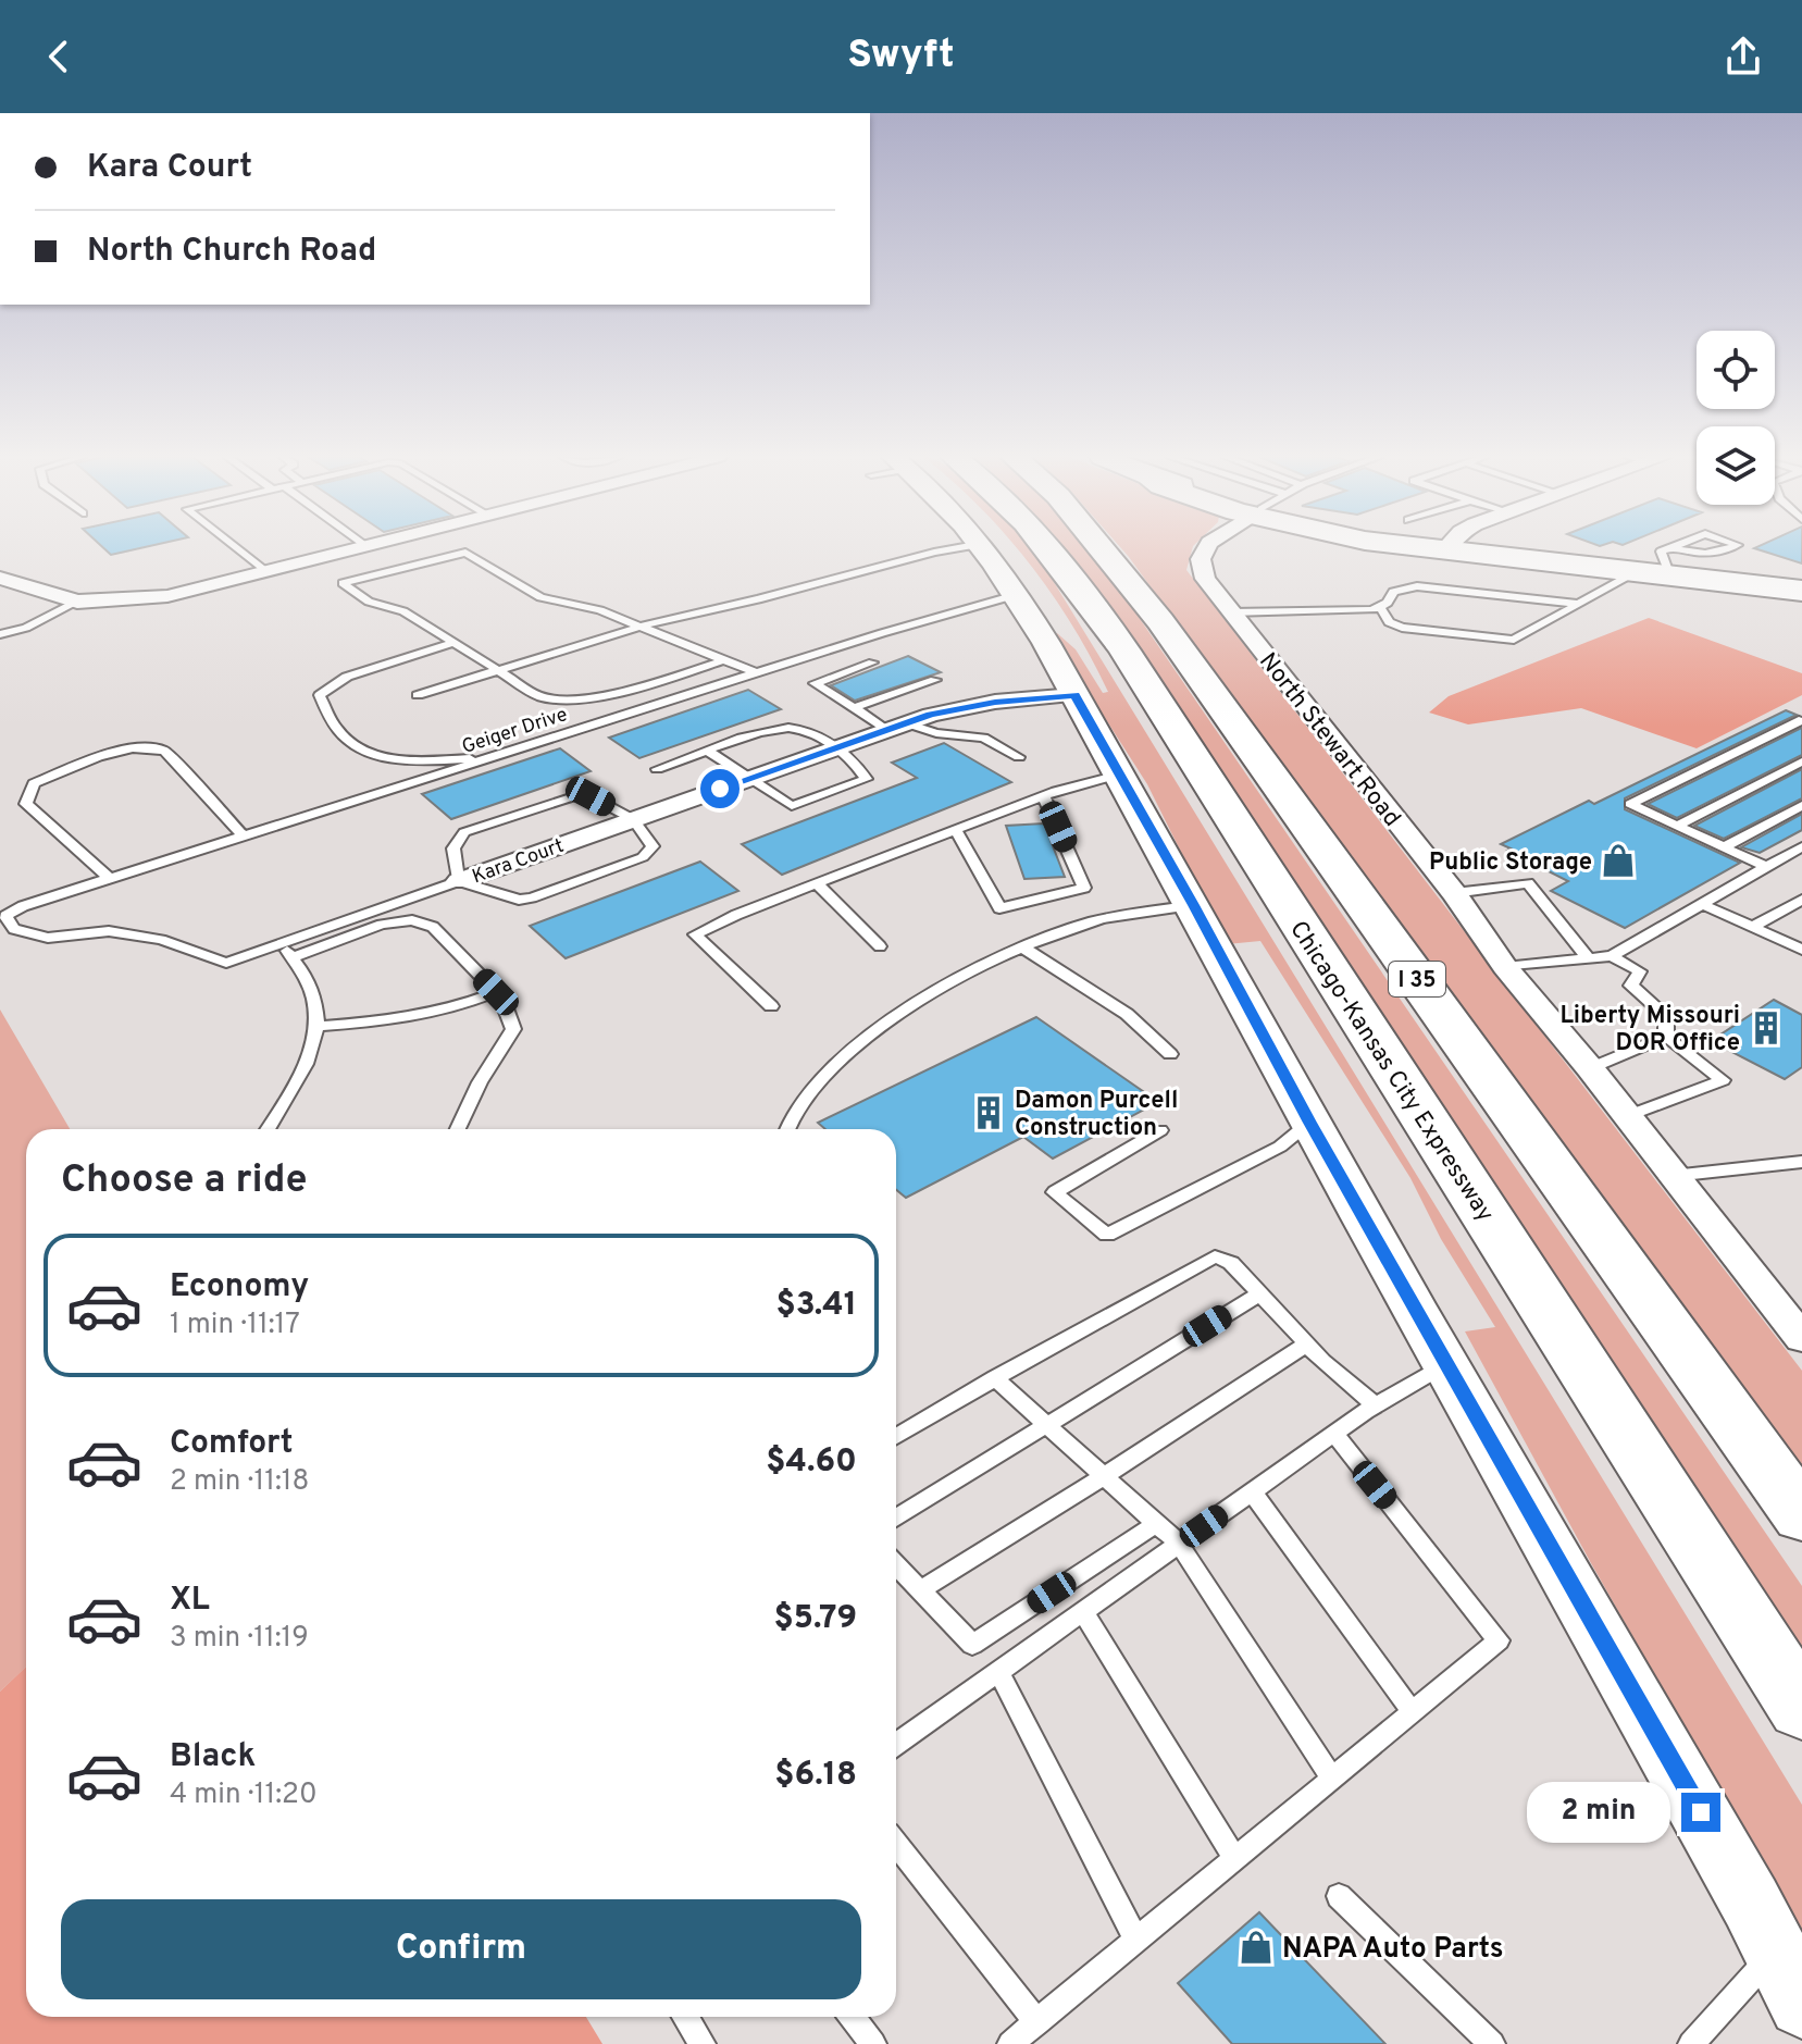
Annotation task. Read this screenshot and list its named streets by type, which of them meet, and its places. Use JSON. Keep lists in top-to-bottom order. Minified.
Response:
{"streets":{"main road":["I 35","Chicago-Kansas City Expressway"],"street":["North Stewart Road","Kara Court"],"lane":["Geiger Drive"]},"places":{"shop":["Public Storage","NAPA Auto Parts"],"building":["Liberty Missouri DOR Office","Damon Purcell Construction"]},"page":{"header":"Swyft","banner":["Kara Court","North Church Road"],"heading":"Choose a ride","list":[{"name":"Economy","note":"1 min · 11:17","value":"$3.41"},{"name":"Comfort","note":"2 min · 11:18","value":"$4.60"},{"name":"XL","note":"3 min · 11:19","value":"$5.79"},{"name":"Black","note":"4 min · 11:20","value":"$6.18"}],"bubble":"2 min","buttons":"Confirm"}}
